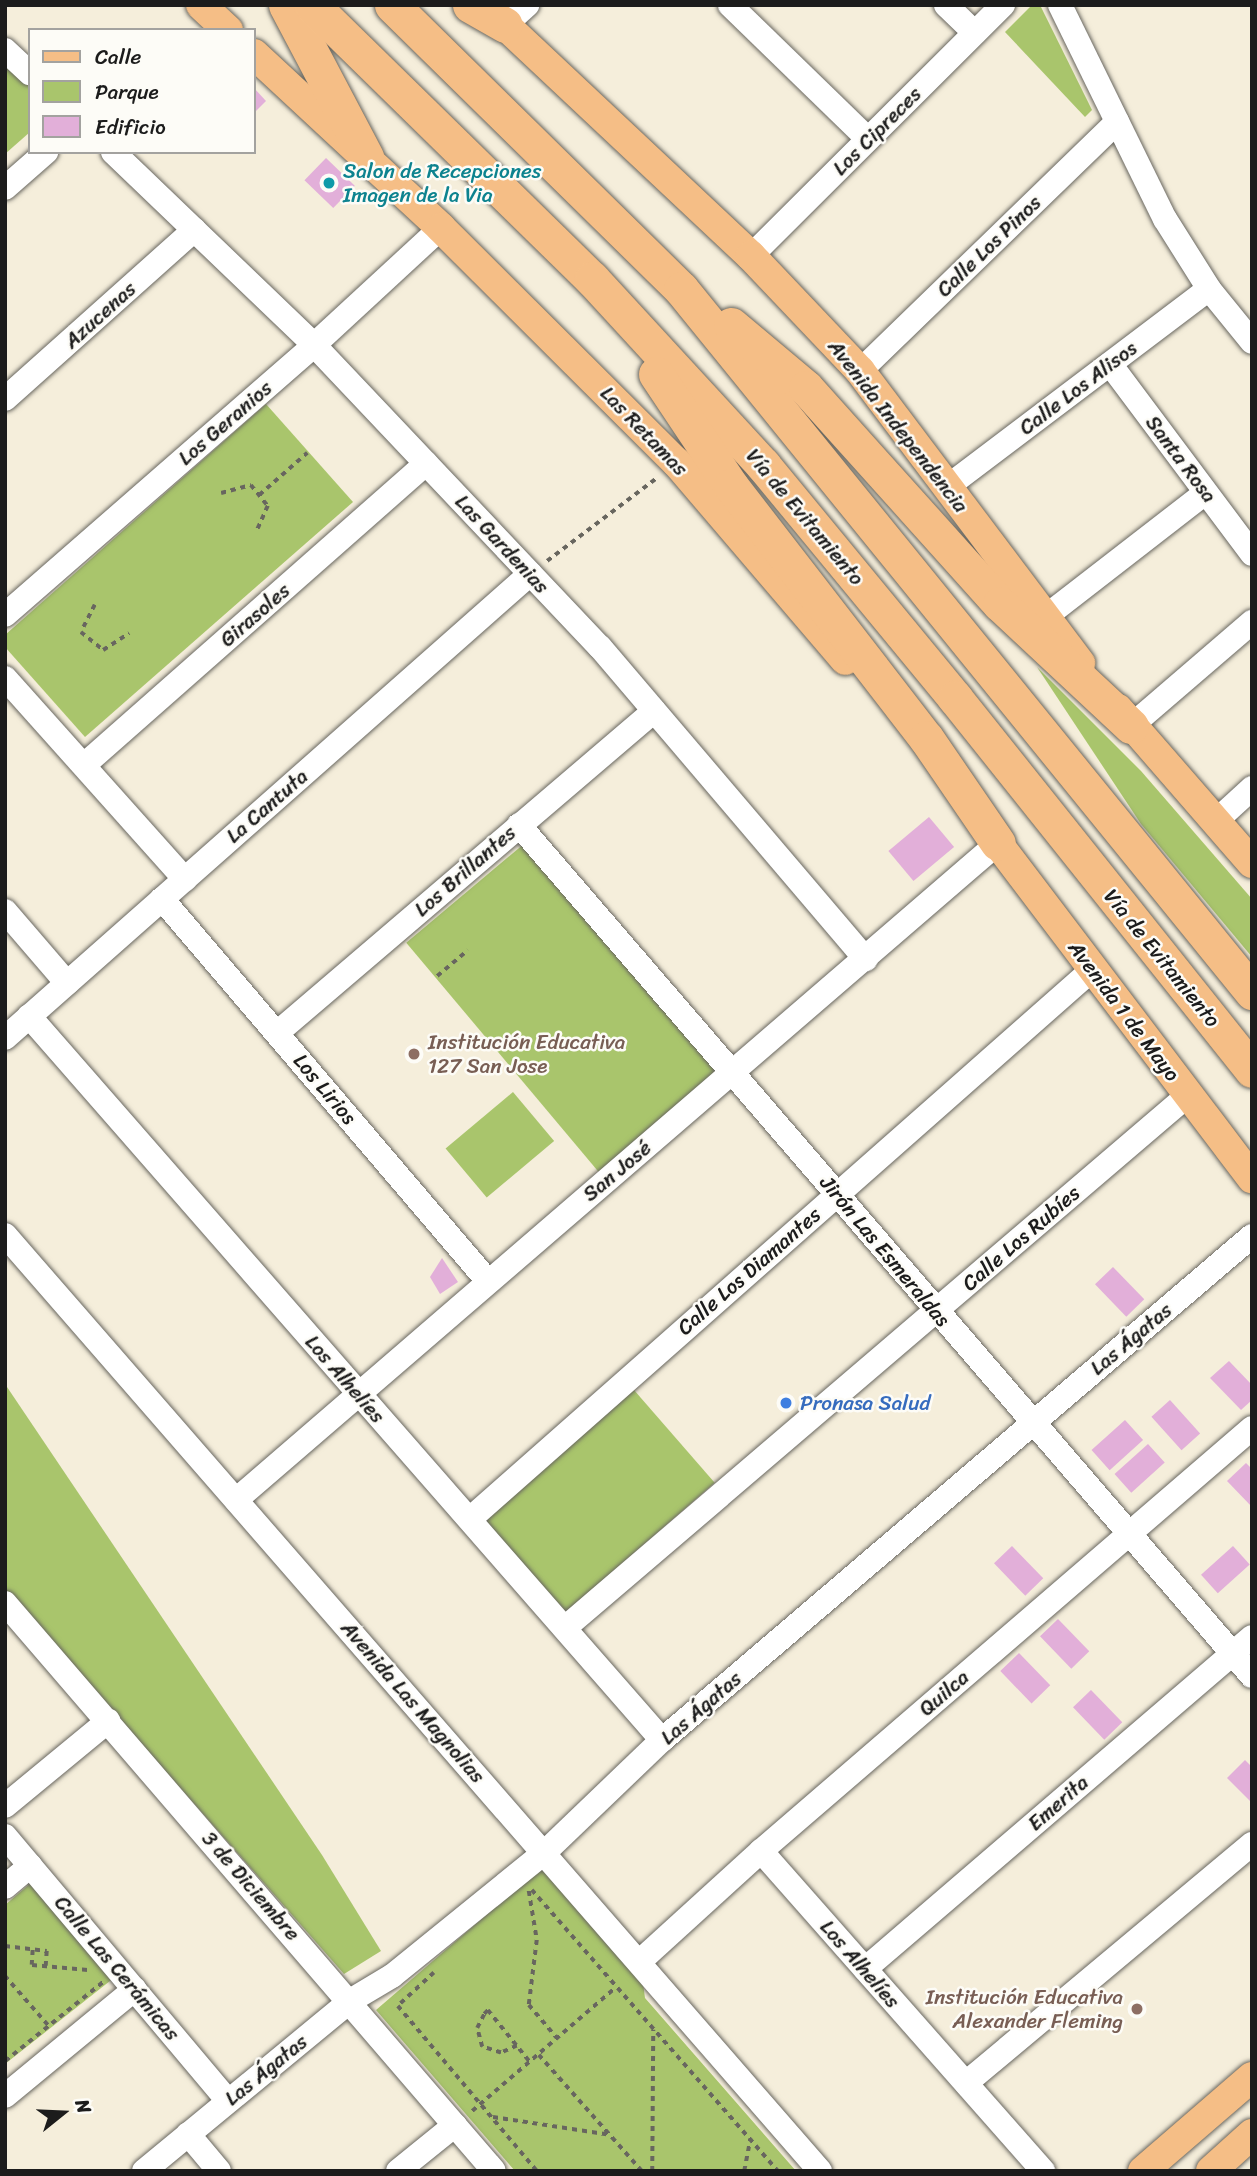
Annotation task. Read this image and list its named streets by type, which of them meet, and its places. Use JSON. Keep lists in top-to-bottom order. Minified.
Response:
{"streets":{"highway":["Vía de Evitamiento"],"main road":["Avenida Independencia","Las Retamas","Avenida 1 de Mayo"],"street":["Los Cipreces","Calle Los Pinos","Azucenas","Calle Los Alisos","Los Geranios","Santa Rosa","Las Gardenias","Girasoles","La Cantuta","Los Brillantes","Los Lirios","San José","Calle Los Rubíes","Jirón Las Esmeraldas","Calle Los Diamantes","Las Ágatas","Los Alhelíes","Quilca","Avenida Las Magnolias","Emerita","3 de Diciembre","Calle Las Cerámicas"]},"crossings":[["Los Cipreces","Avenida Independencia"],["Calle Los Pinos","Avenida Independencia"],["Azucenas","Las Gardenias"],["Calle Los Alisos","Avenida Independencia"],["Calle Los Alisos","Santa Rosa"],["Los Geranios","Las Retamas"],["Los Geranios","Las Gardenias"],["Las Retamas","Avenida 1 de Mayo"],["Las Retamas","San José"],["Las Gardenias","Girasoles"],["Las Gardenias","La Cantuta"],["Las Gardenias","Los Brillantes"],["Las Gardenias","San José"],["La Cantuta","Los Lirios"],["La Cantuta","Los Alhelíes"],["Los Brillantes","Los Lirios"],["Los Brillantes","Jirón Las Esmeraldas"],["Avenida 1 de Mayo","San José"],["Avenida 1 de Mayo","Calle Los Rubíes"],["Avenida 1 de Mayo","Calle Los Diamantes"],["Los Lirios","San José"],["San José","Jirón Las Esmeraldas"],["San José","Los Alhelíes"],["San José","Avenida Las Magnolias"],["Calle Los Rubíes","Jirón Las Esmeraldas"],["Calle Los Rubíes","Los Alhelíes"],["Jirón Las Esmeraldas","Calle Los Diamantes"],["Jirón Las Esmeraldas","Las Ágatas"],["Jirón Las Esmeraldas","Quilca"],["Jirón Las Esmeraldas","Emerita"],["Calle Los Diamantes","Los Alhelíes"],["Las Ágatas","Los Alhelíes"],["Las Ágatas","Avenida Las Magnolias"],["Las Ágatas","3 de Diciembre"],["Las Ágatas","Calle Las Cerámicas"],["Los Alhelíes","Quilca"],["Los Alhelíes","Emerita"],["Quilca","Avenida Las Magnolias"]],"places":["Salon de Recepciones Imagen de la Via","Institución Educativa 127 San Jose","Pronasa Salud","Institución Educativa Alexander Fleming"],"legend":["Calle","Parque","Edificio"],"north":"right"}
